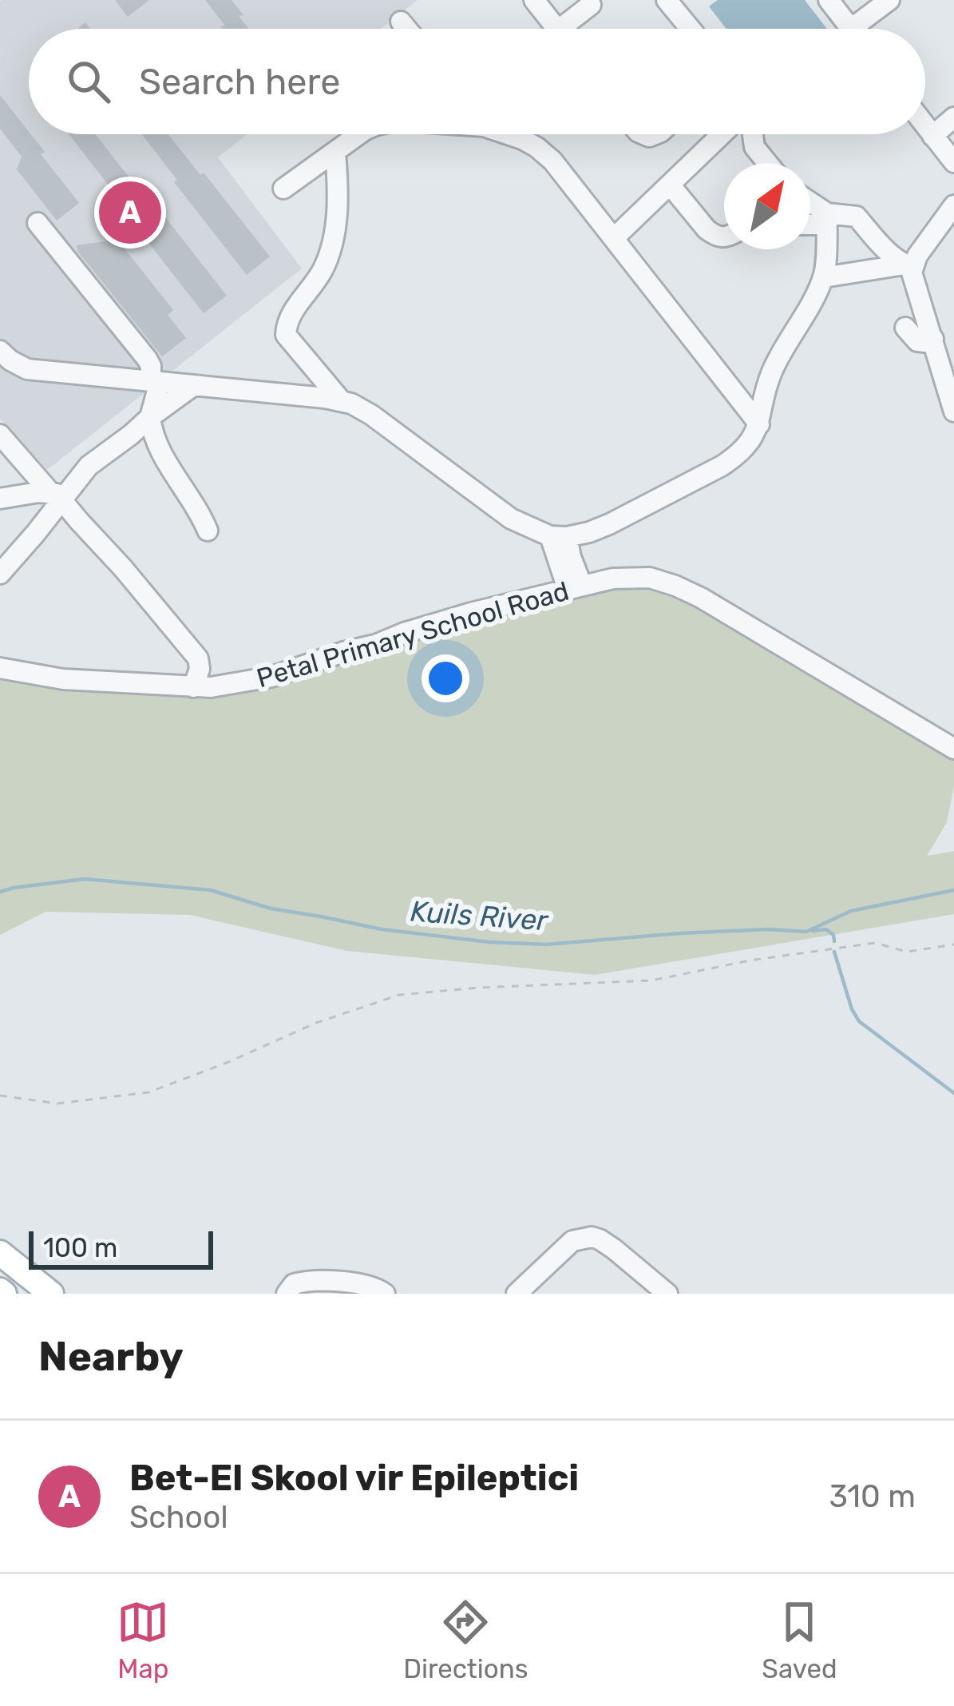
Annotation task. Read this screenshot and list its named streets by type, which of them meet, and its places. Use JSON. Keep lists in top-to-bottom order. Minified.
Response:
{"streets":{"street":["Petal Primary School Road"]},"water":["Kuils River"],"scale_bar":"100 m","north":"top right","page":{"search":"Search here","pins":"A","scale":"100 m","heading":"Nearby","list":[{"mark":"A","name":"Bet-El Skool vir Epileptici","note":"School","value":"310 m"}],"nav":["Map","Directions","Saved"]}}
